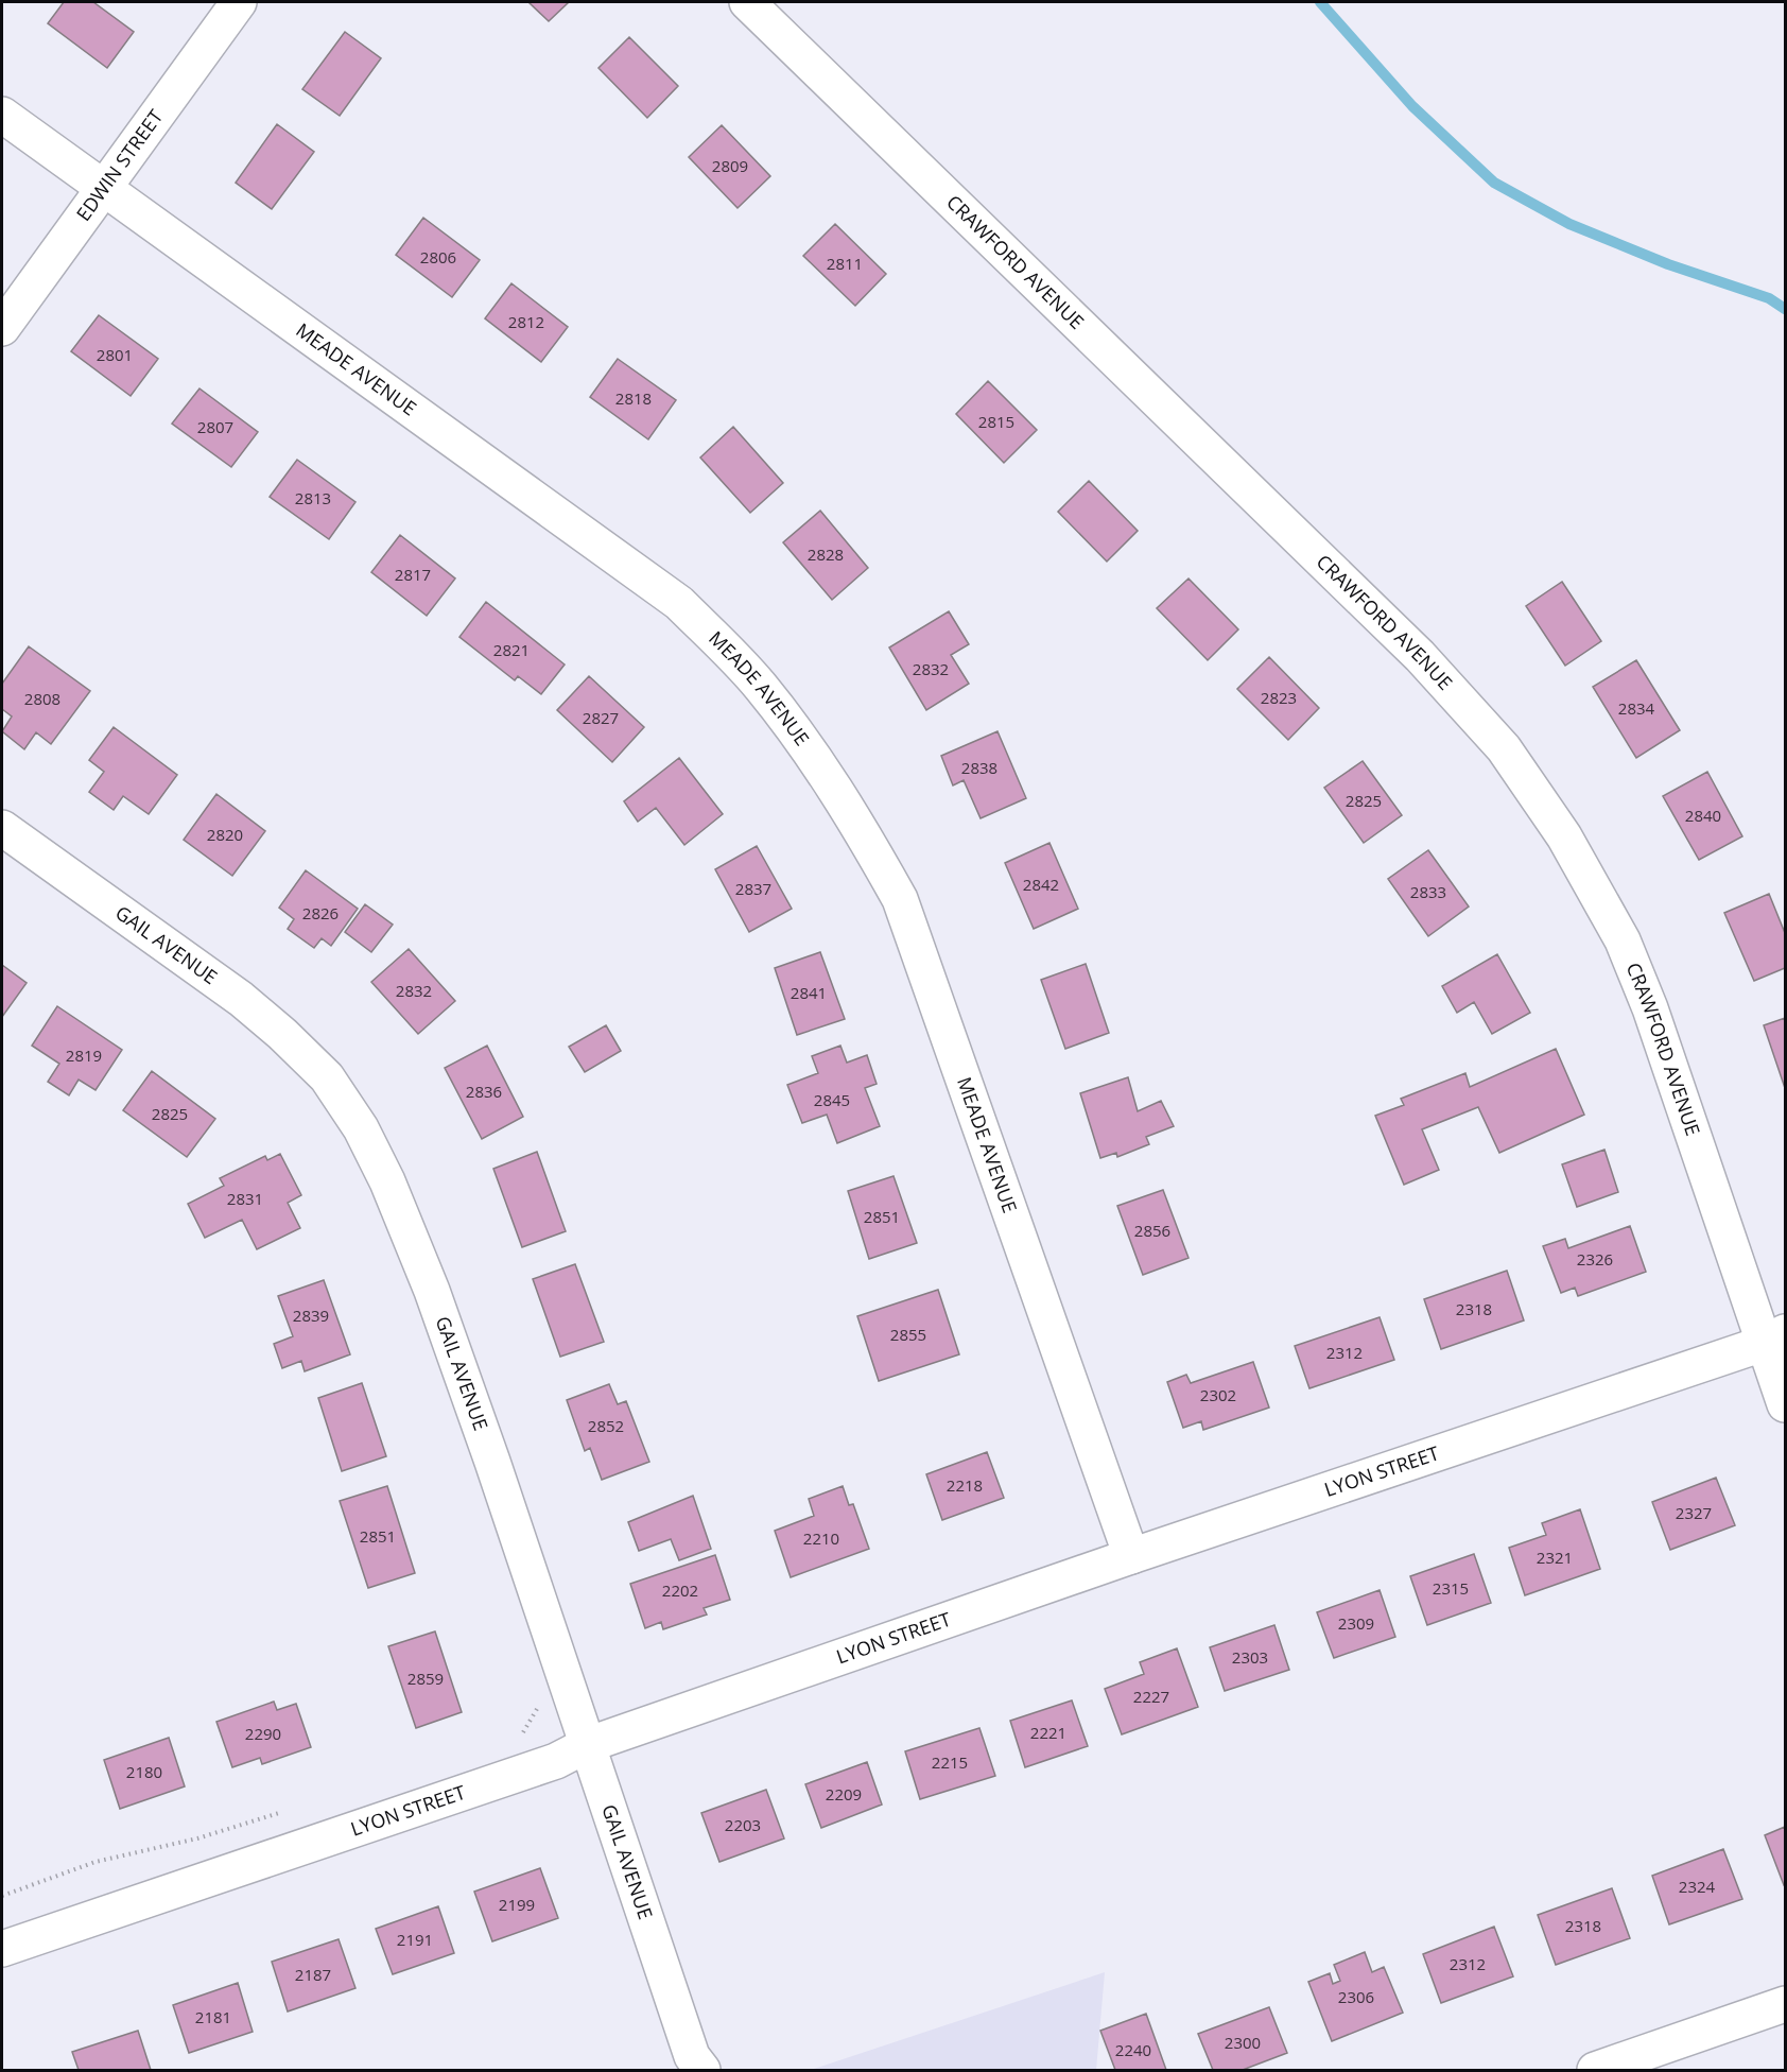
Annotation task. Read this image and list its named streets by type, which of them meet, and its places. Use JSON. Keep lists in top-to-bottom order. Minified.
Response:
{"streets":{"street":["EDWIN STREET","CRAWFORD AVENUE","MEADE AVENUE","GAIL AVENUE","LYON STREET"]},"crossings":[["EDWIN STREET","MEADE AVENUE"],["CRAWFORD AVENUE","LYON STREET"],["MEADE AVENUE","LYON STREET"],["GAIL AVENUE","LYON STREET"]],"house_numbers":["2809","2806","2811","2812","2801","2818","2815","2807","2813","2828","2817","2821","2832","2823","2808","2834","2827","2838","2825","2840","2820","2842","2837","2833","2826","2832","2841","2819","2836","2845","2825","2831","2851","2856","2326","2318","2839","2855","2312","2302","2852","2218","2327","2851","2210","2321","2315","2202","2309","2303","2859","2227","2221","2290","2215","2180","2209","2203","2324","2199","2318","2191","2312","2187","2306","2181","2300","2240"]}
